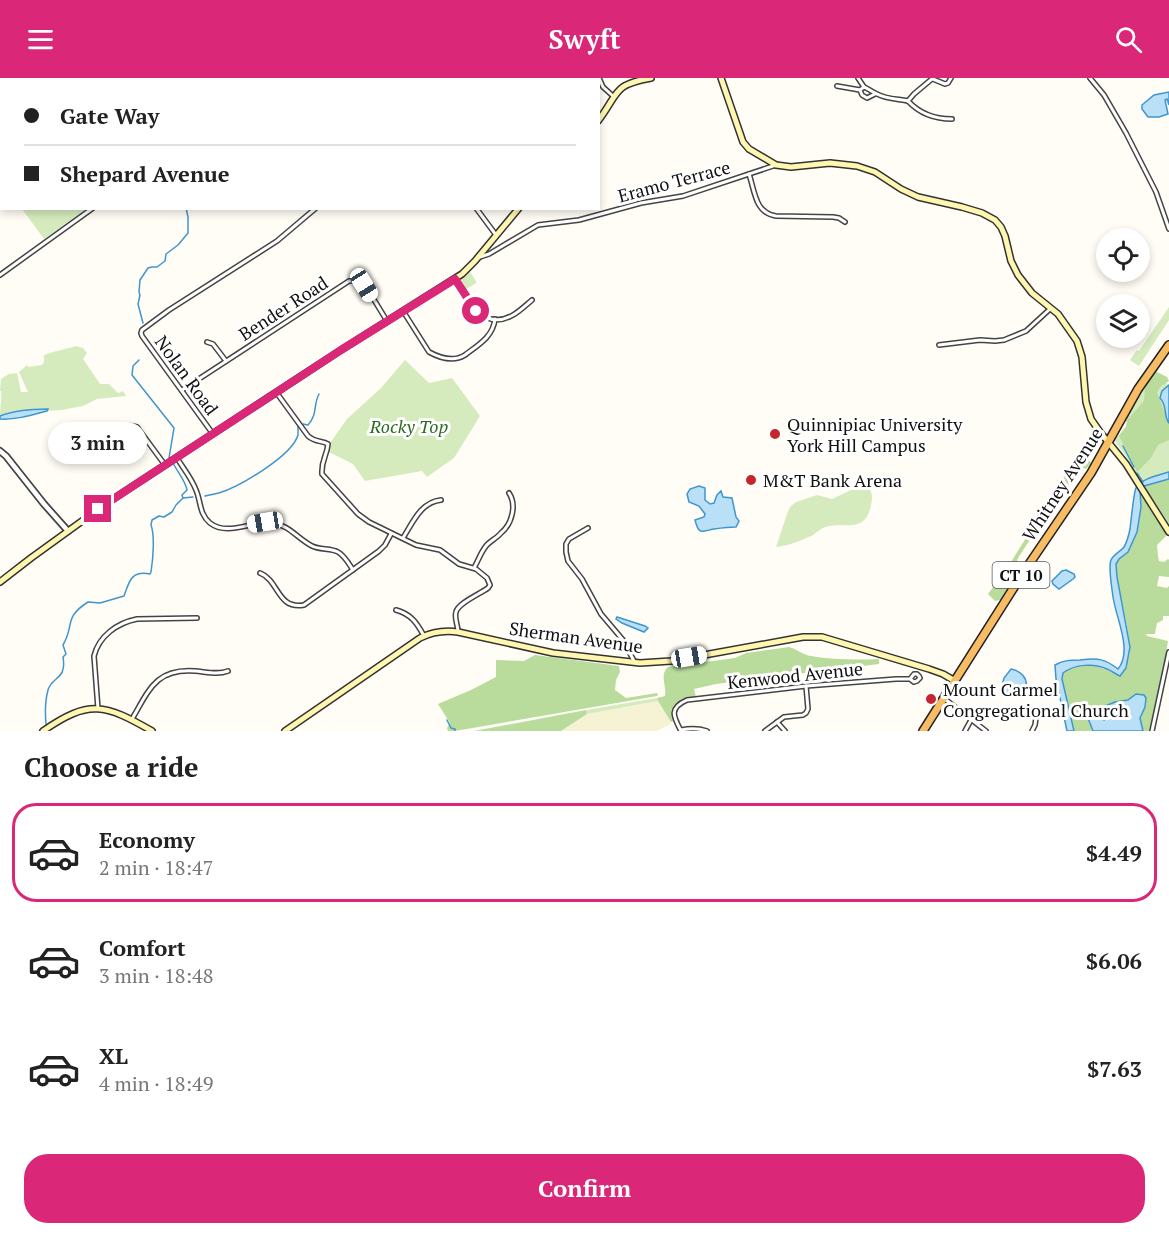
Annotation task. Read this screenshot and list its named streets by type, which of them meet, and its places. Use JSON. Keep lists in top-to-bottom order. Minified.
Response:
{"streets":{"highway":["Whitney Avenue","CT 10"],"main road":["Sherman Avenue"],"street":["Eramo Terrace","Bender Road","Nolan Road","Kenwood Avenue"]},"crossings":[["Bender Road","Nolan Road"],["Whitney Avenue","Sherman Avenue"]],"parks":["Rocky Top"],"places":["Quinnipiac University York Hill Campus","M&T Bank Arena","Mount Carmel Congregational Church"],"page":{"header":"Swyft","banner":["Gate Way","Shepard Avenue"],"bubble":"3 min","heading":"Choose a ride","list":[{"name":"Economy","note":"2 min · 18:47","value":"$4.49"},{"name":"Comfort","note":"3 min · 18:48","value":"$6.06"},{"name":"XL","note":"4 min · 18:49","value":"$7.63"}],"buttons":"Confirm"}}
